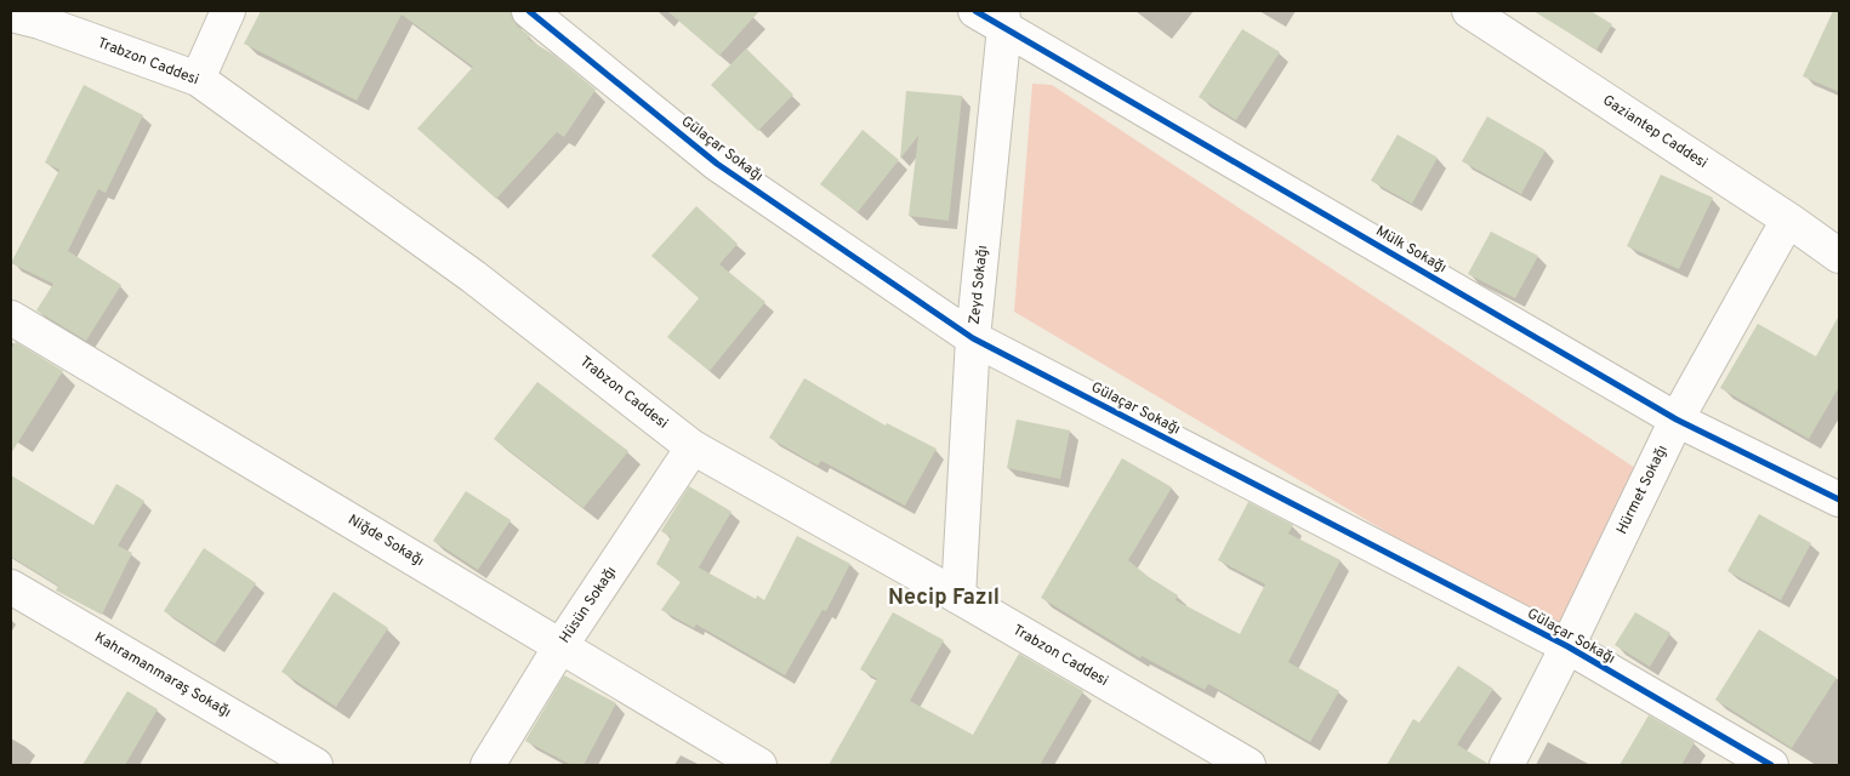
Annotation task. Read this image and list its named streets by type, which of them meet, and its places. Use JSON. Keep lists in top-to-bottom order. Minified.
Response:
{"streets":{"street":["Trabzon Caddesi","Gaziantep Caddesi","Gülaçar Sokağı","Mülk Sokağı","Zeyd Sokağı","Hürmet Sokağı","Niğde Sokağı","Hüsün Sokağı","Kahramanmaraş Sokağı"]},"crossings":[["Trabzon Caddesi","Zeyd Sokağı"],["Trabzon Caddesi","Hüsün Sokağı"],["Gaziantep Caddesi","Hürmet Sokağı"],["Gülaçar Sokağı","Zeyd Sokağı"],["Gülaçar Sokağı","Hürmet Sokağı"],["Mülk Sokağı","Zeyd Sokağı"],["Mülk Sokağı","Hürmet Sokağı"],["Niğde Sokağı","Hüsün Sokağı"]],"districts":["Necip Fazıl"]}
